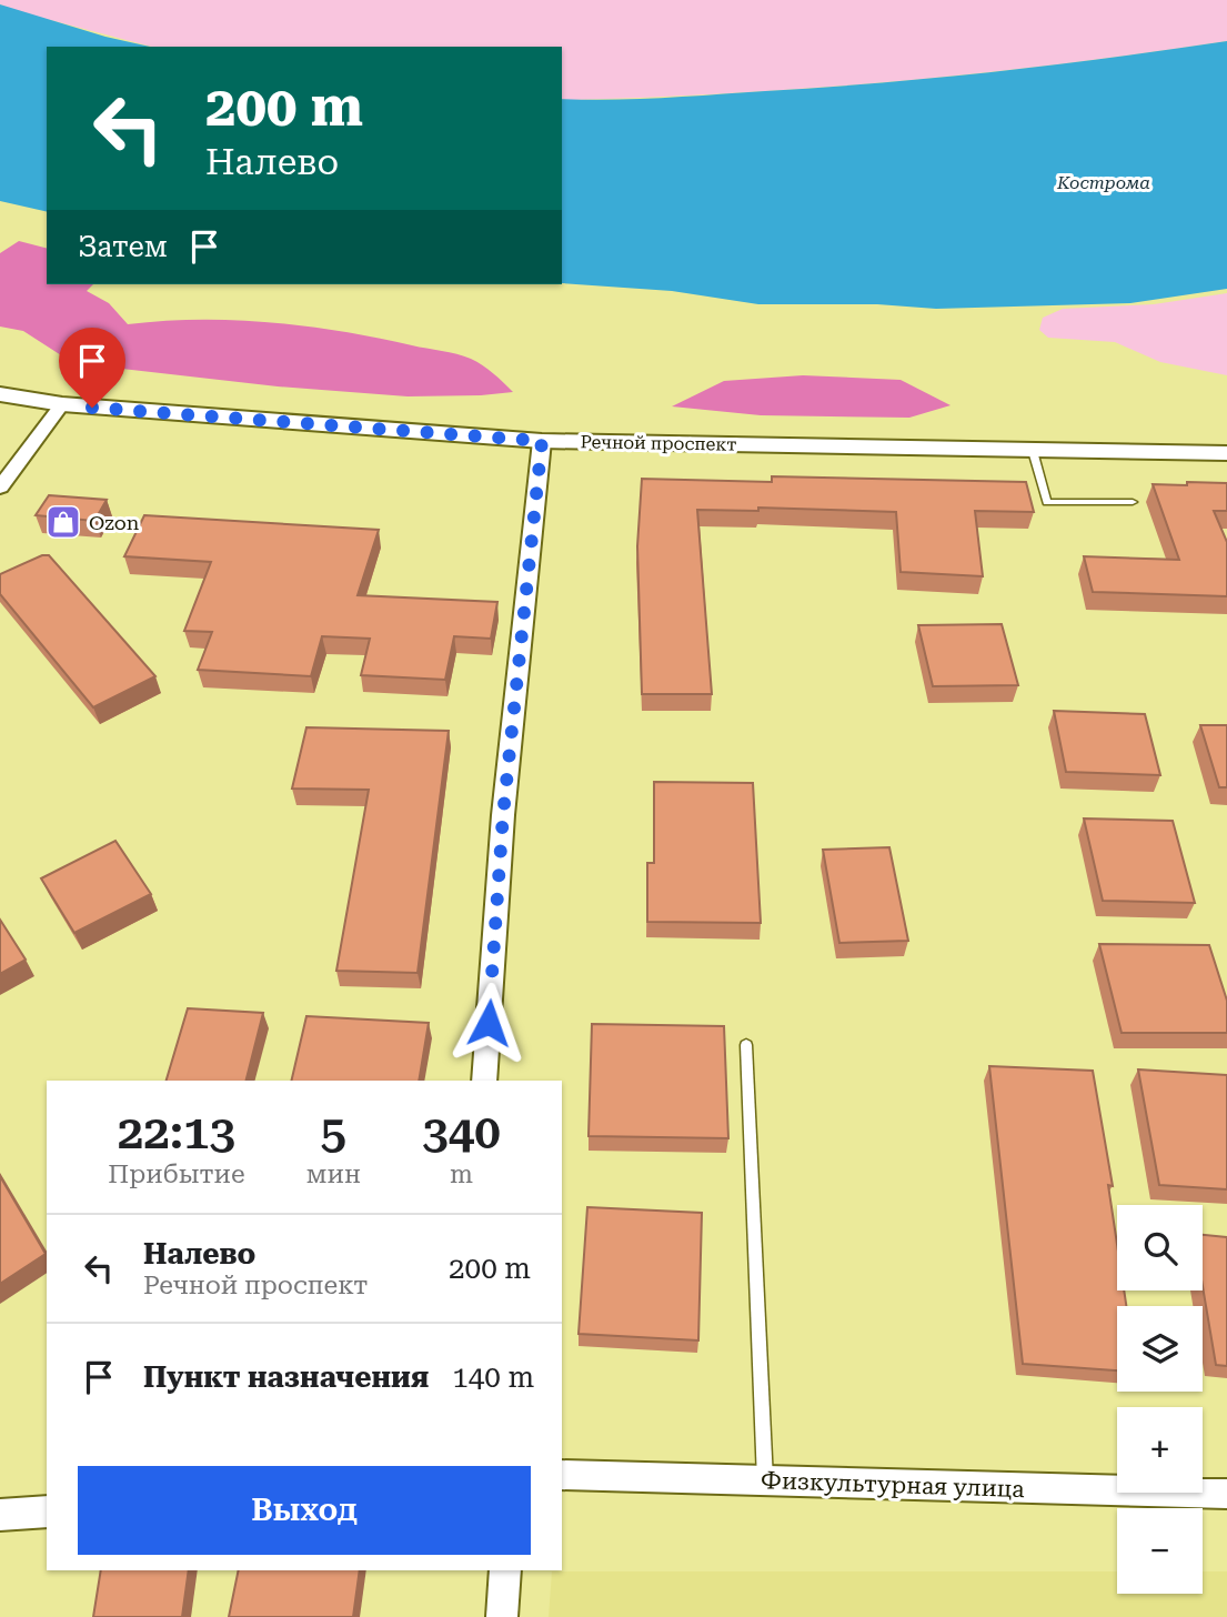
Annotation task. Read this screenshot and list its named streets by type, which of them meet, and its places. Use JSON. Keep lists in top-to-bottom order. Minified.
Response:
{"streets":{"street":["Речной проспект","Физкультурная улица"]},"water":["Кострома"],"places":{"shop":["Ozon"]},"page":{"turn":["200 m","Налево"],"then":"Затем","eta":["22:13","Прибытие","5","мин","340","m"],"map_buttons":["+","−"],"list":[{"name":"Налево","note":"Речной проспект","value":"200 m"},{"name":"Пункт назначения","value":"140 m"}],"buttons":"Выход"}}
